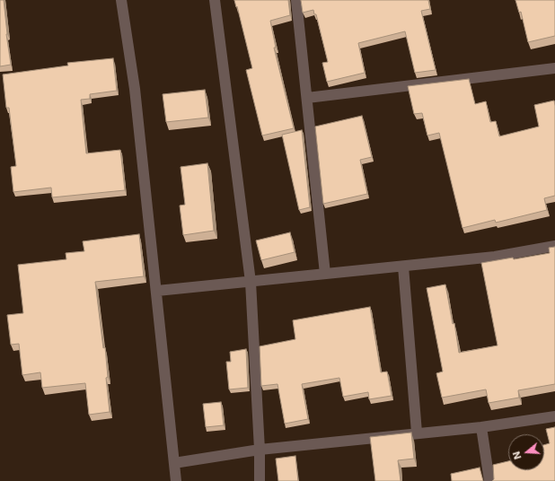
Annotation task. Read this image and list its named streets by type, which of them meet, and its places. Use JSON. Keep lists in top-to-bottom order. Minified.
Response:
{"north":"left"}
